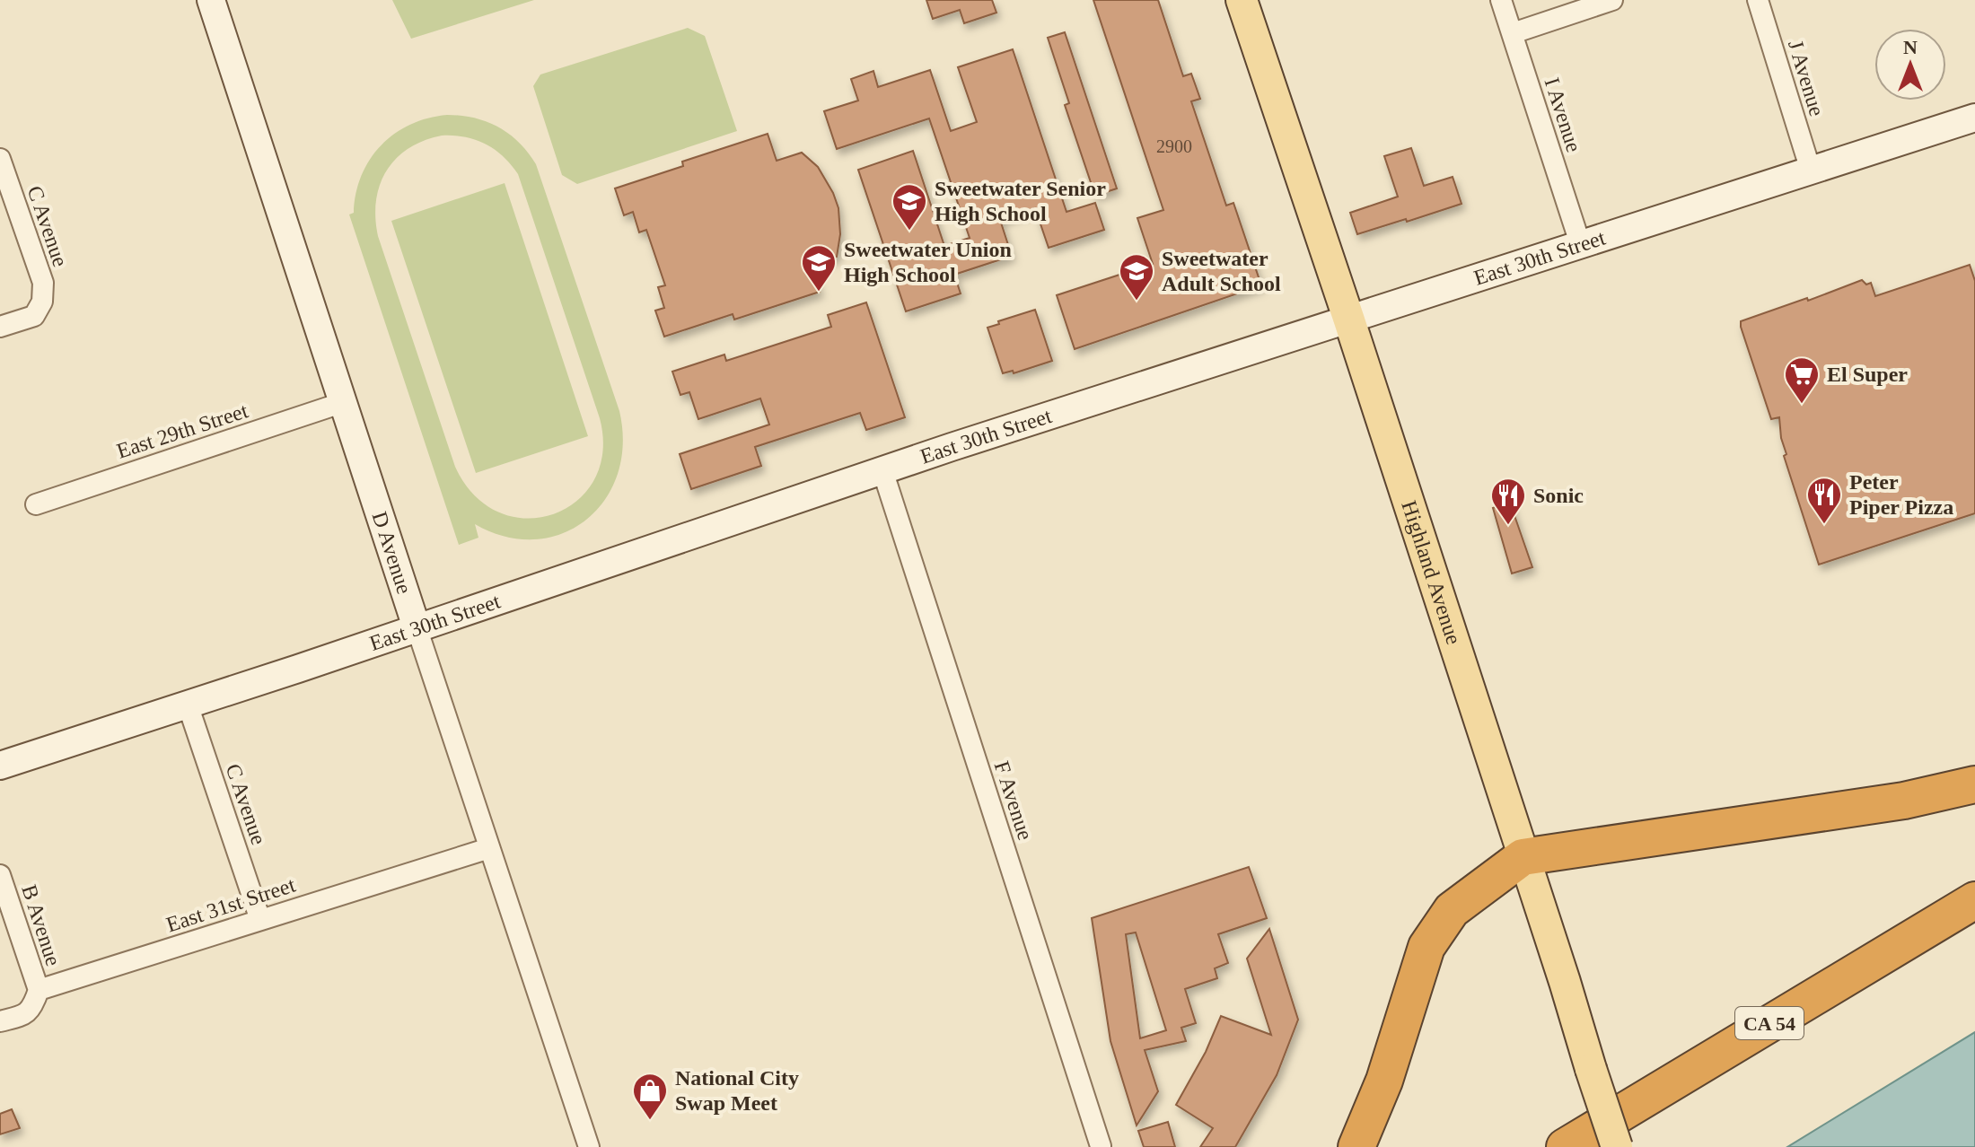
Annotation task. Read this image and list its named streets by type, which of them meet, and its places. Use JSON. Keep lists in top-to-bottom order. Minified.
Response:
{"streets":{"highway":["CA 54"],"main road":["East 30th Street","D Avenue","Highland Avenue"],"street":["J Avenue","I Avenue","C Avenue","East 29th Street","F Avenue","East 31st Street","B Avenue"]},"crossings":[["J Avenue","East 30th Street"],["I Avenue","East 30th Street"],["C Avenue","East 30th Street"],["C Avenue","East 31st Street"],["East 30th Street","D Avenue"],["East 30th Street","Highland Avenue"],["East 30th Street","F Avenue"],["East 29th Street","D Avenue"],["D Avenue","East 31st Street"],["East 31st Street","B Avenue"]],"places":{"school or university":["Sweetwater Senior High School","Sweetwater Union High School","Sweetwater Adult School"],"supermarket":["El Super"],"restaurant":["Peter Piper Pizza","Sonic"],"shop":["National City Swap Meet"]},"house_numbers":["2900"],"north":"top"}
